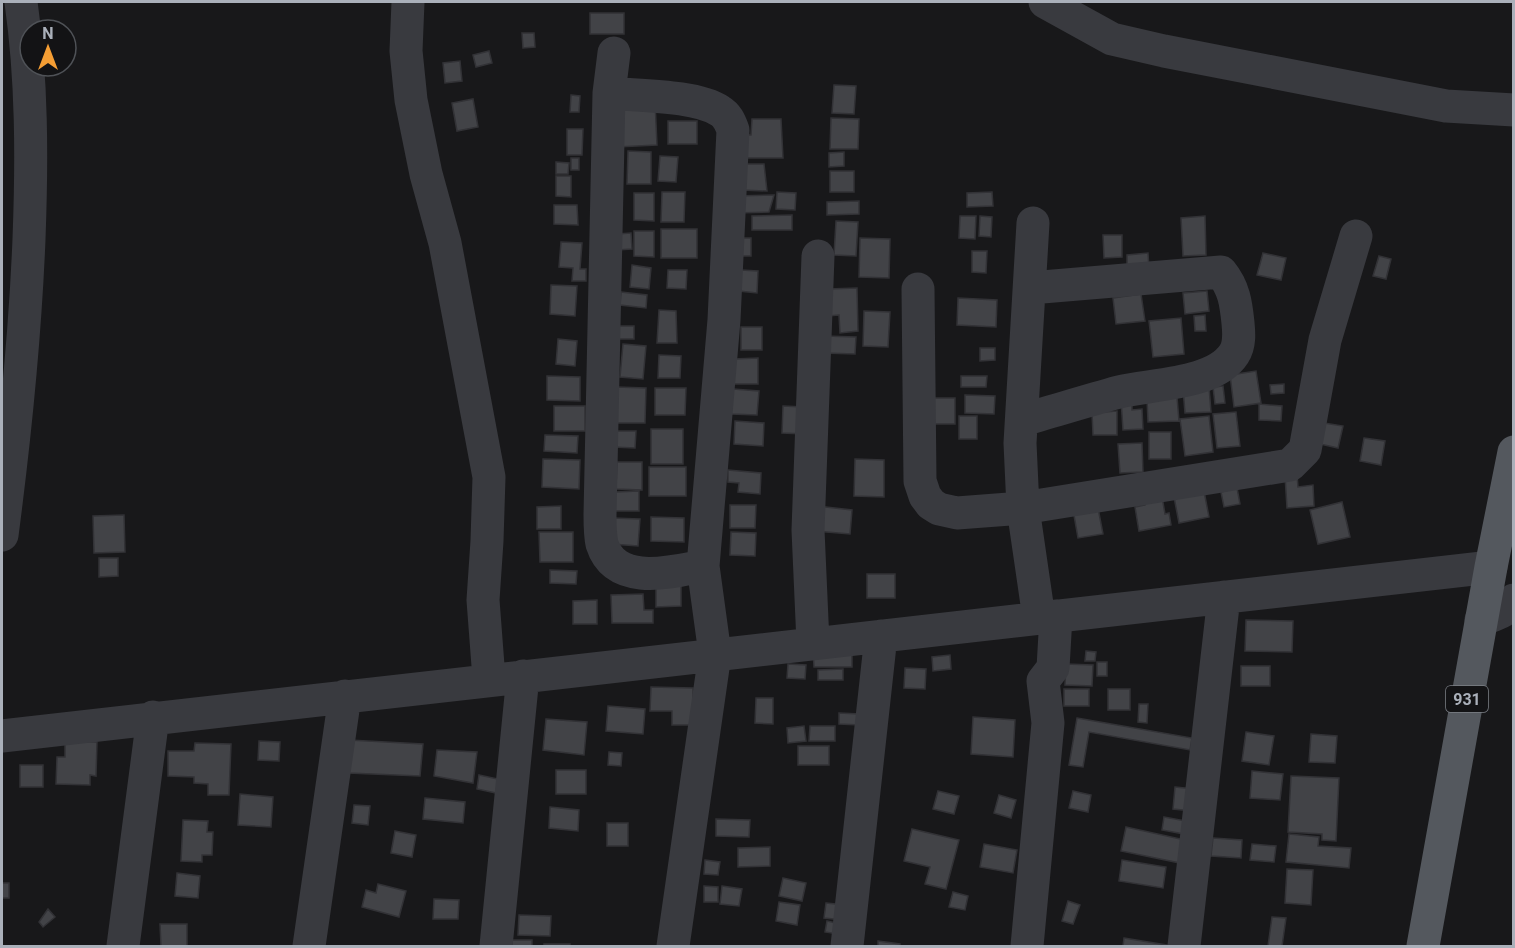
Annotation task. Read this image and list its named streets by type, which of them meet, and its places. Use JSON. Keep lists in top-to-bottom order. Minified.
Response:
{"streets":{"main road":["931"]},"north":"top"}
